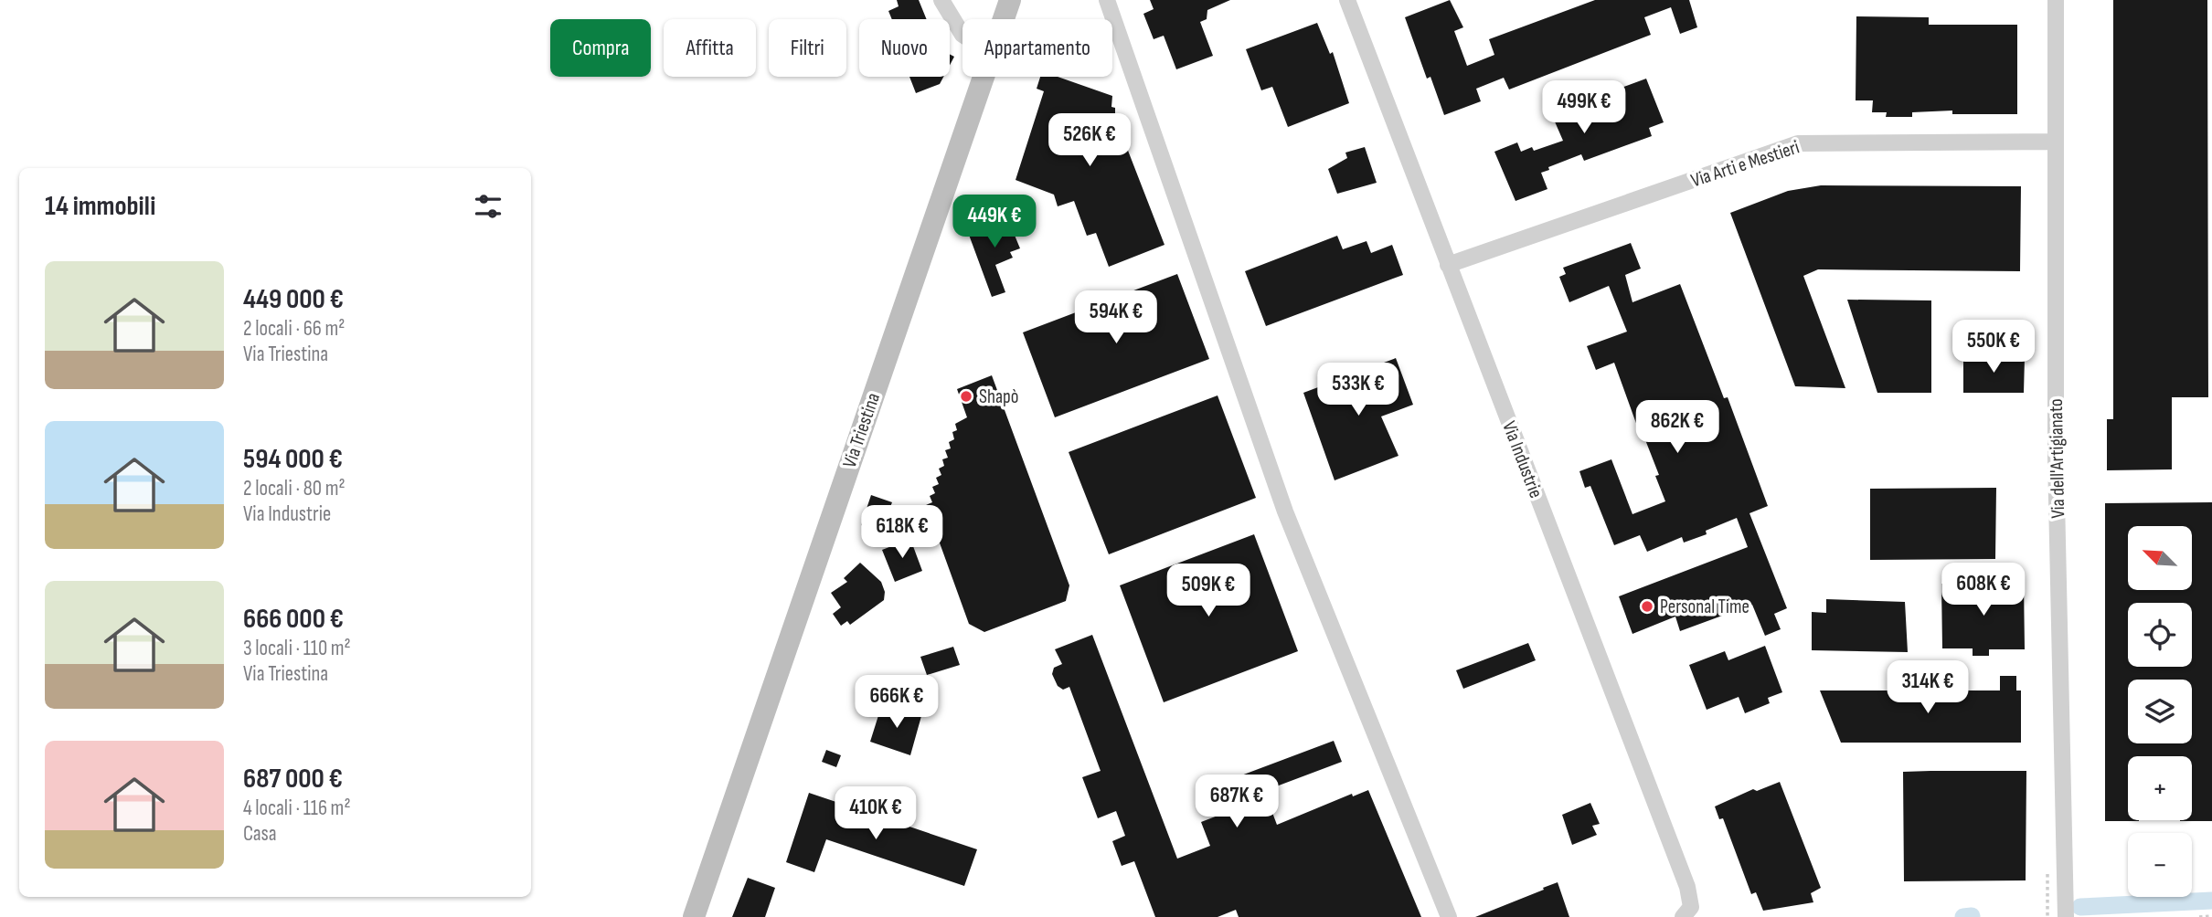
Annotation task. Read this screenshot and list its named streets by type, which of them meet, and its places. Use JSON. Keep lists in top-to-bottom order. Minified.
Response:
{"streets":{"main road":["Via Triestina"],"street":["Via Arti e Mestieri","Via dell'Artigianato","Via Industrie"]},"crossings":[["Via Arti e Mestieri","Via dell'Artigianato"],["Via Arti e Mestieri","Via Industrie"]],"places":["Shapò","Personal Time"],"north":"top left","page":{"chip":["Compra","Affitta","Filtri","Nuovo","Appartamento"],"price":["499K €","526K €","449K €","594K €","550K €","533K €","862K €","618K €","608K €","509K €","314K €","666K €","687K €","410K €"],"heading":"14 immobili","list":[{"name":"449 000 €","note":"2 locali · 66 m² · Via Triestina"},{"name":"594 000 €","note":"2 locali · 80 m² · Via Industrie"},{"name":"666 000 €","note":"3 locali · 110 m² · Via Triestina"},{"name":"687 000 €","note":"4 locali · 116 m² · Casa"}],"map_buttons":["+","−"]}}
